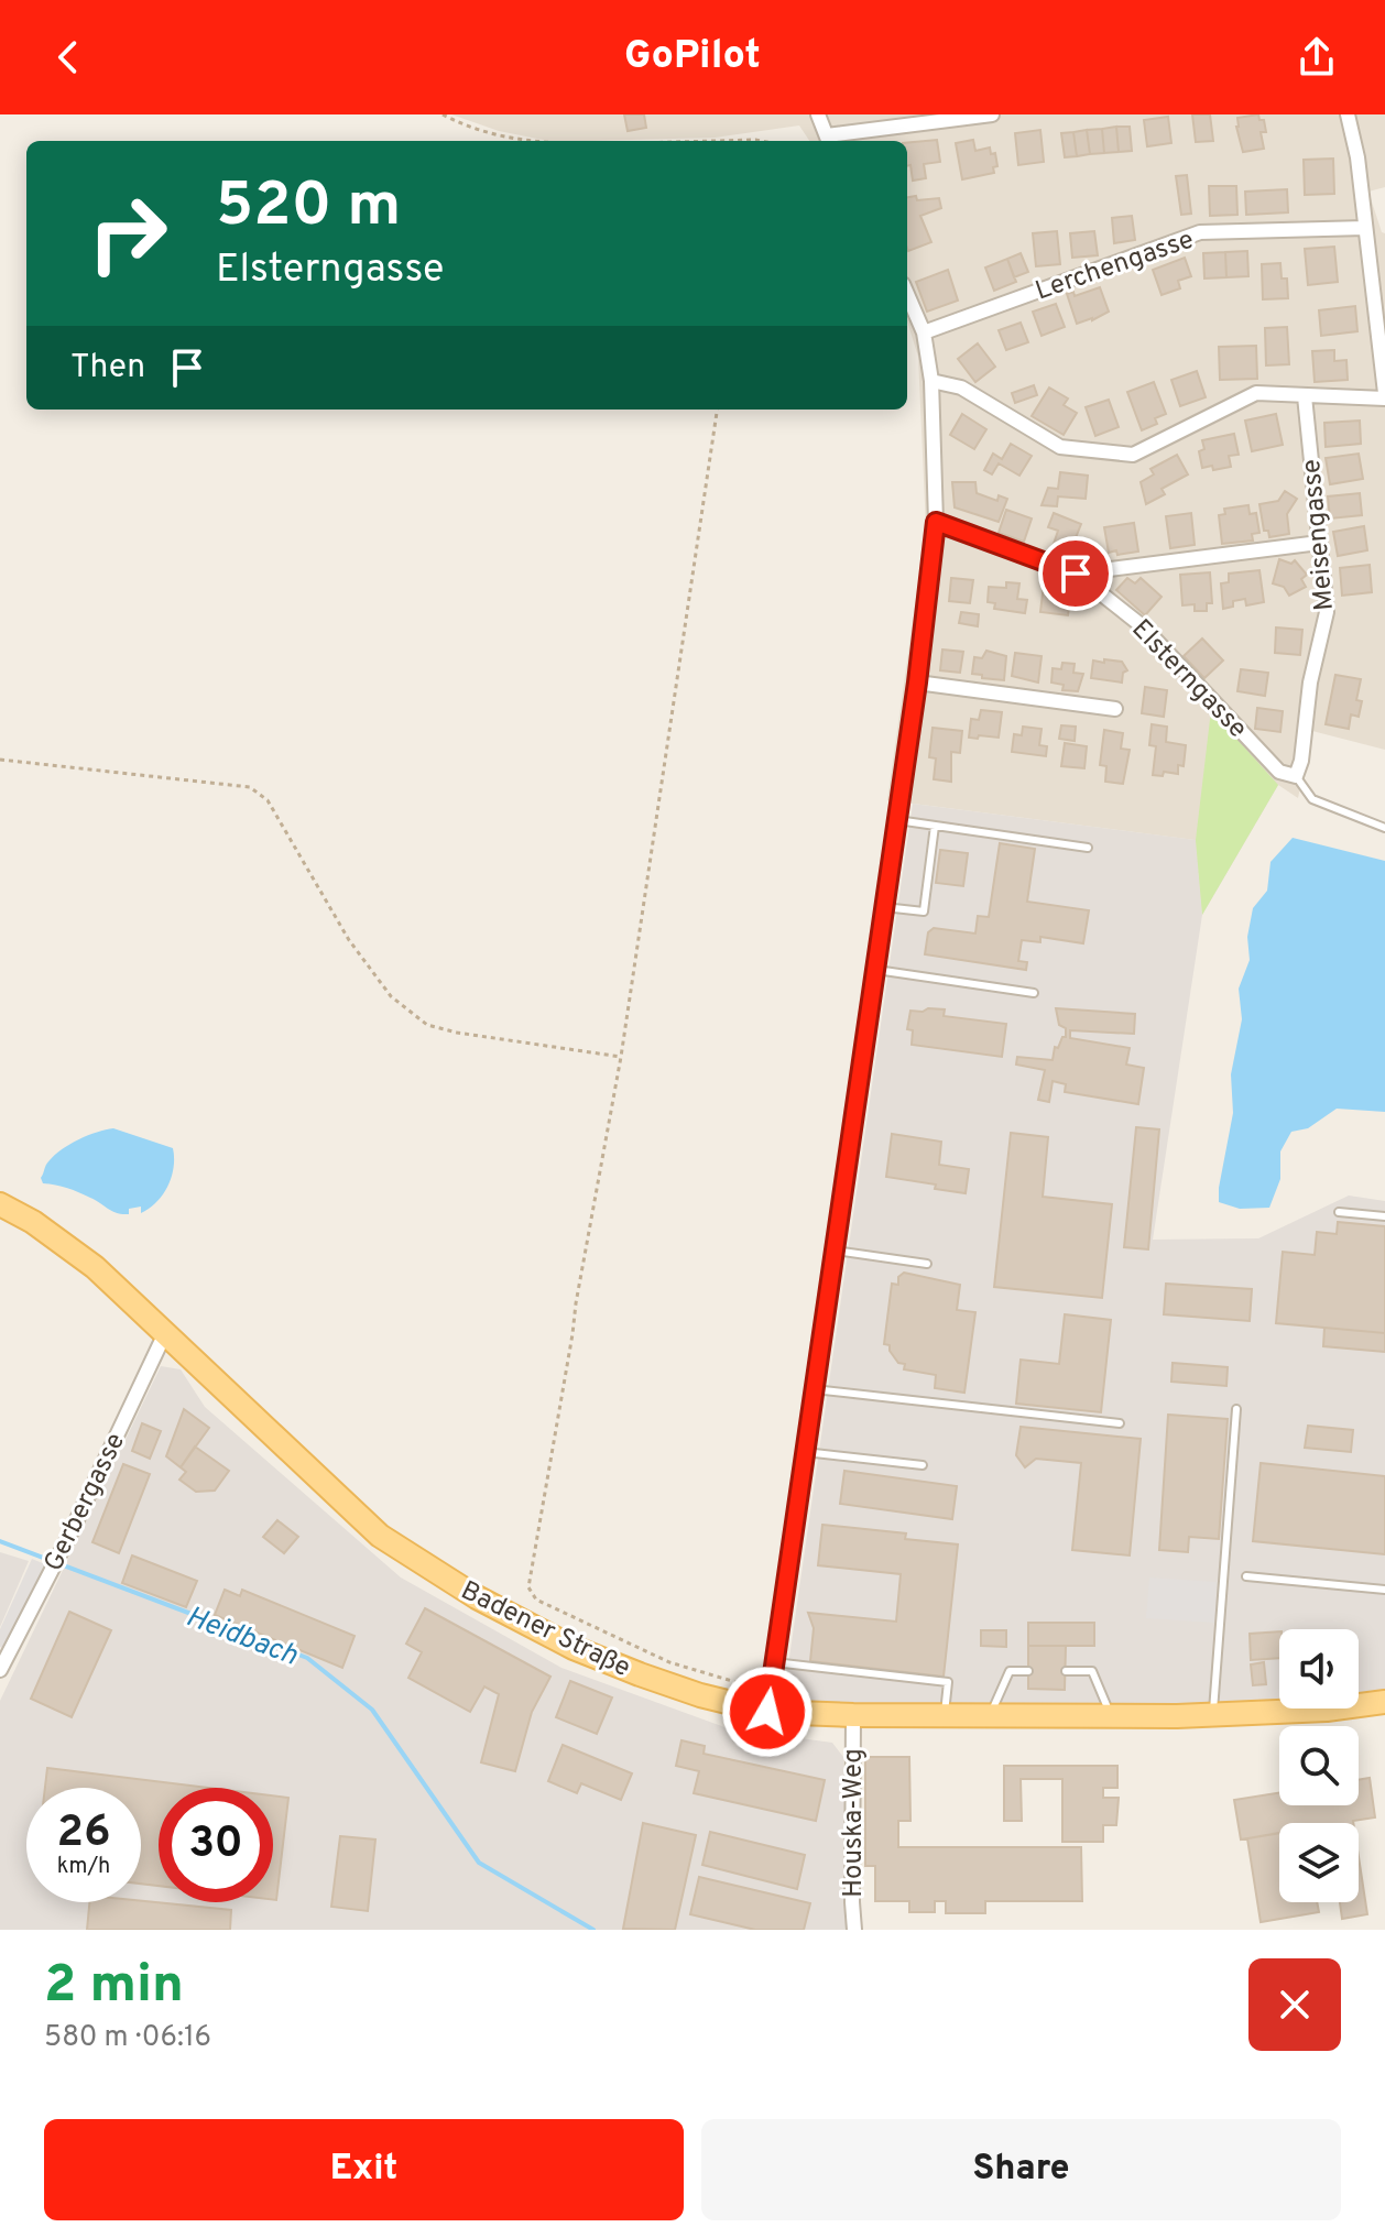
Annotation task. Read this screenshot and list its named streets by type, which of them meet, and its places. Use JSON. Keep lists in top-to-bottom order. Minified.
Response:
{"streets":{"main road":["Badener Straße"],"street":["Lerchengasse","Meisengasse","Elsterngasse","Gerbergasse","Houska-Weg"]},"crossings":[["Meisengasse","Elsterngasse"],["Gerbergasse","Badener Straße"],["Badener Straße","Houska-Weg"]],"water":["Heidbach"],"page":{"header":"GoPilot","turn":["520 m","Elsterngasse"],"then":"Then","speed":"26 km/h","limit":"30","heading":["2 min","580 m · 06:16"],"buttons":["Exit","Share"]}}
